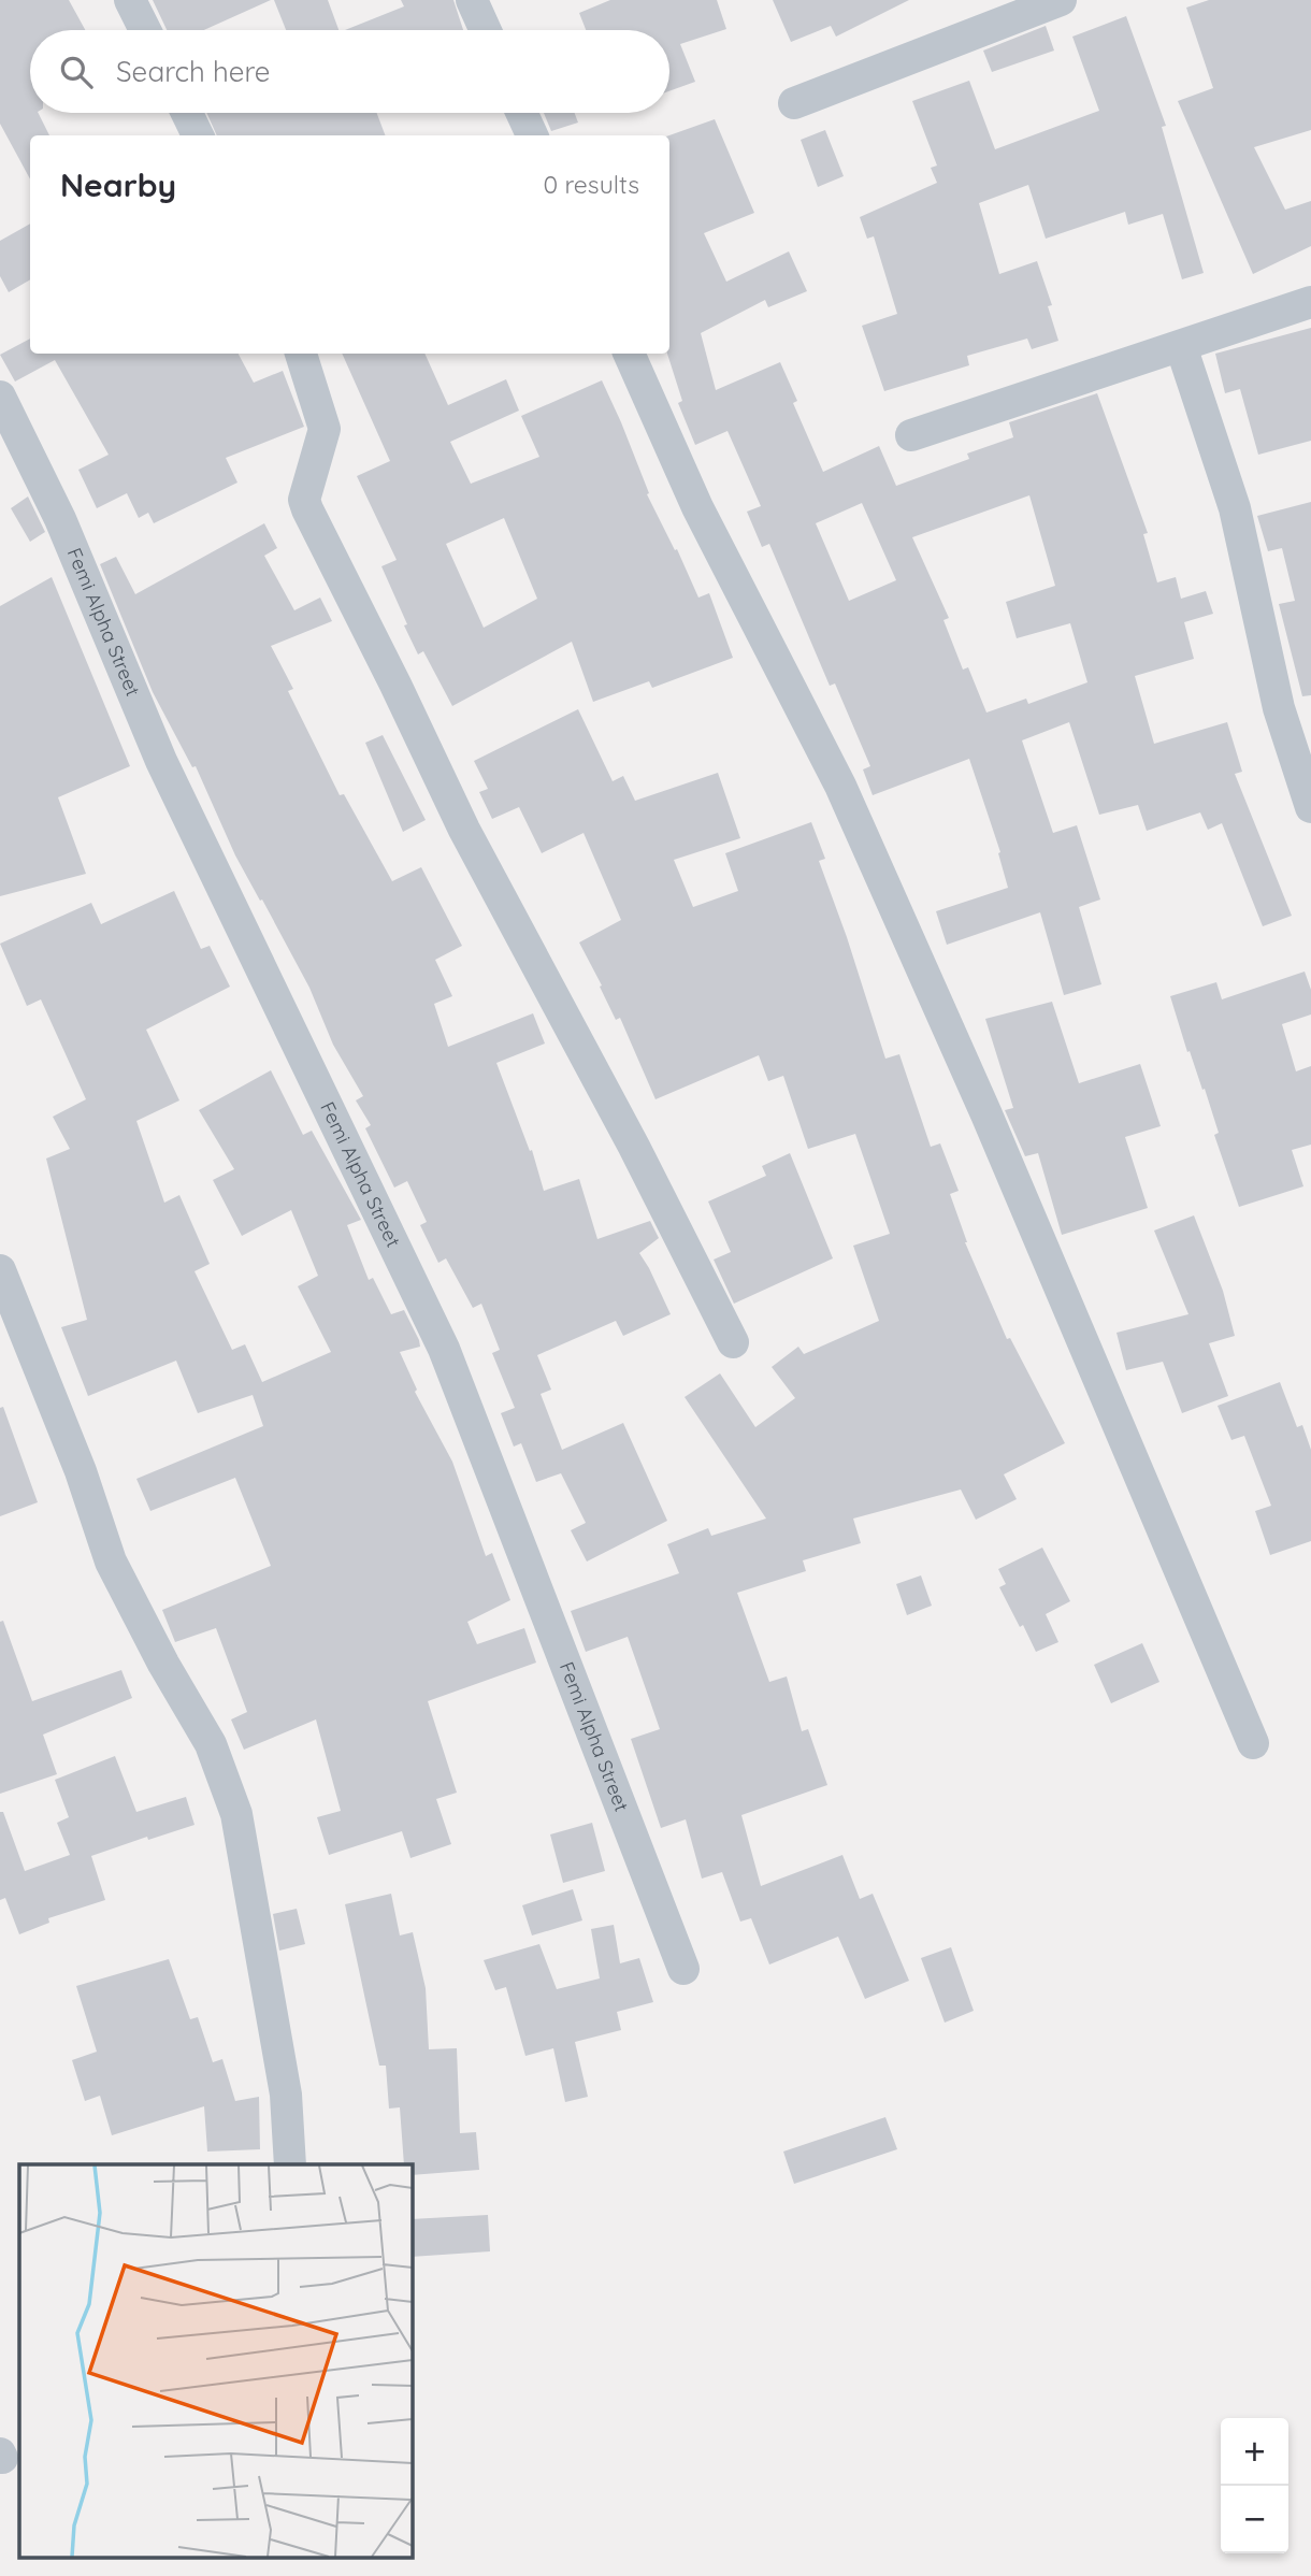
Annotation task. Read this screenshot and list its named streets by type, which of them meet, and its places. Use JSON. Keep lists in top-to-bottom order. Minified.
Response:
{"streets":{"street":["Femi Alpha Street"]},"page":{"search":"Search here","heading":["Nearby","0 results"],"map_buttons":["+","−"]}}
